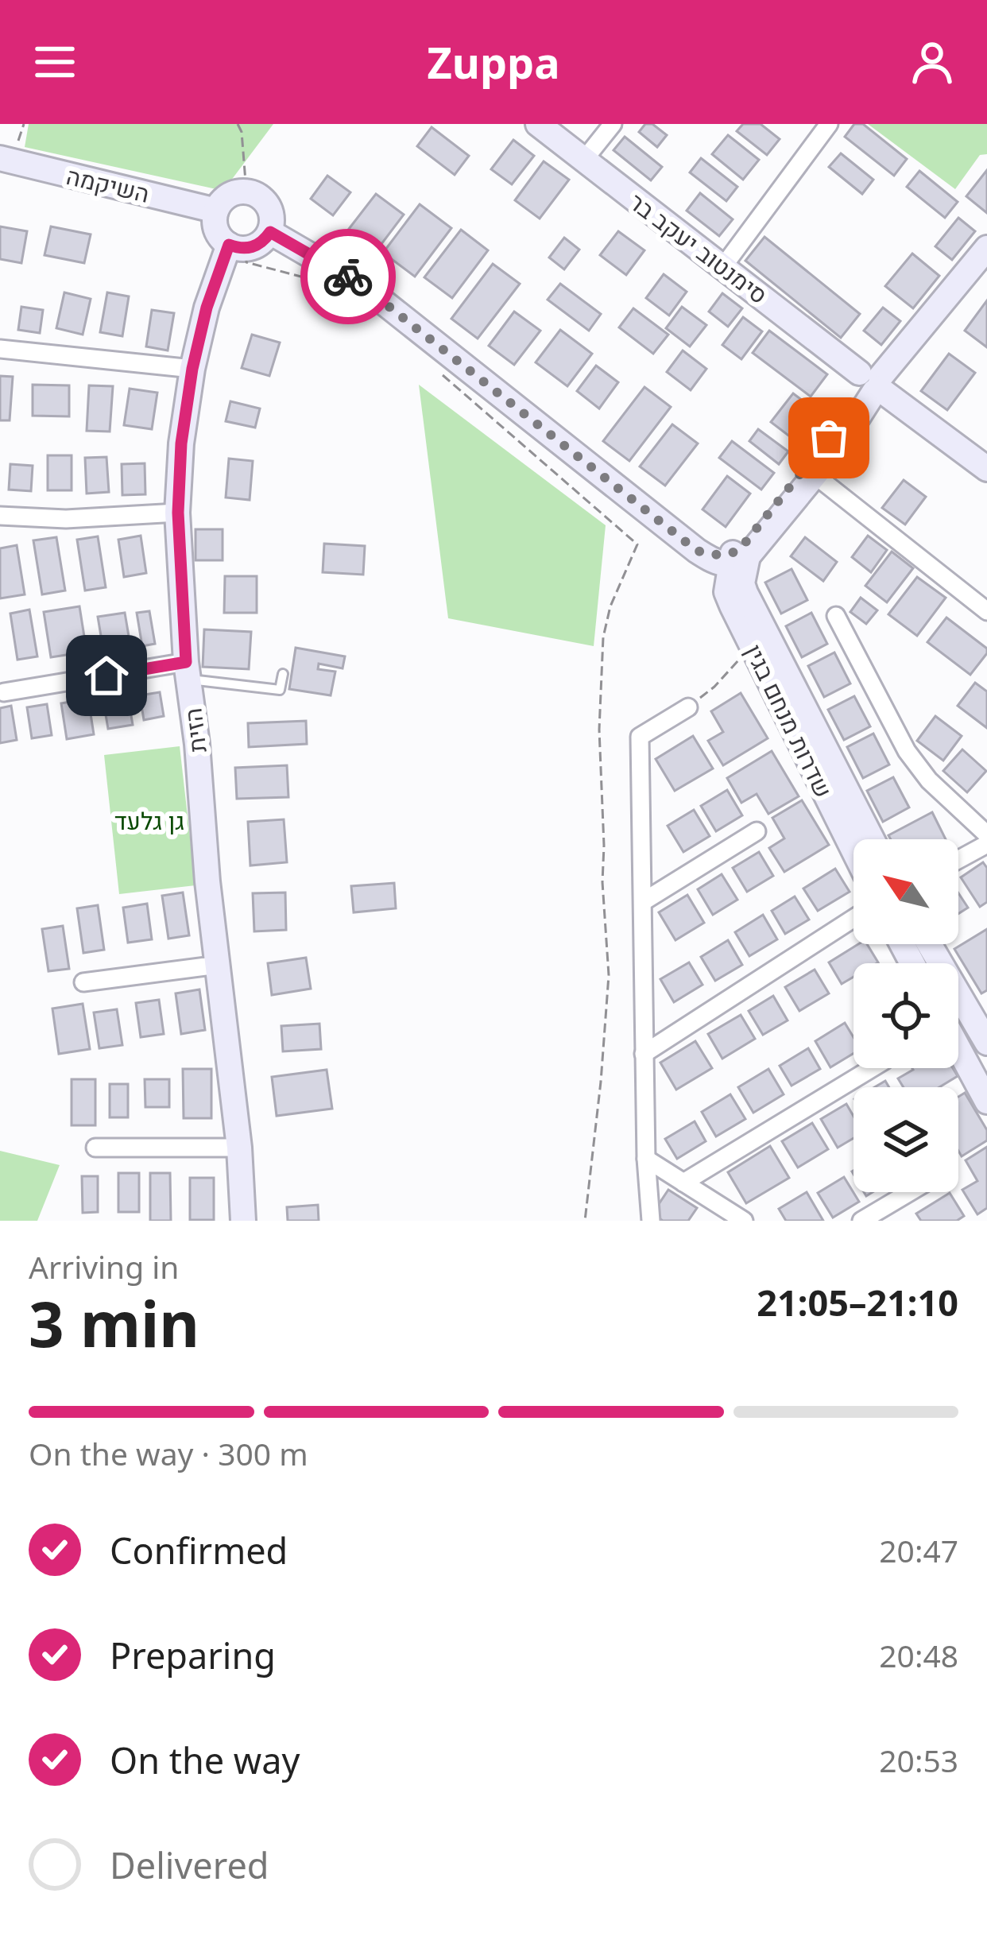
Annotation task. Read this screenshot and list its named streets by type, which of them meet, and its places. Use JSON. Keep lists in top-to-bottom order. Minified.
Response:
{"streets":{"street":["השיקמה","סימנטוב יעקב בר","שדרות מנחם בגין","הזית"]},"crossings":[["השיקמה","הזית"]],"parks":["גן גלעד"],"north":"top left","page":{"header":"Zuppa","heading":["3 min","Arriving in","21:05–21:10"],"bar":"On the way · 300 m","list":[["Confirmed","20:47"],["Preparing","20:48"],["On the way","20:53"],"Delivered"]}}
